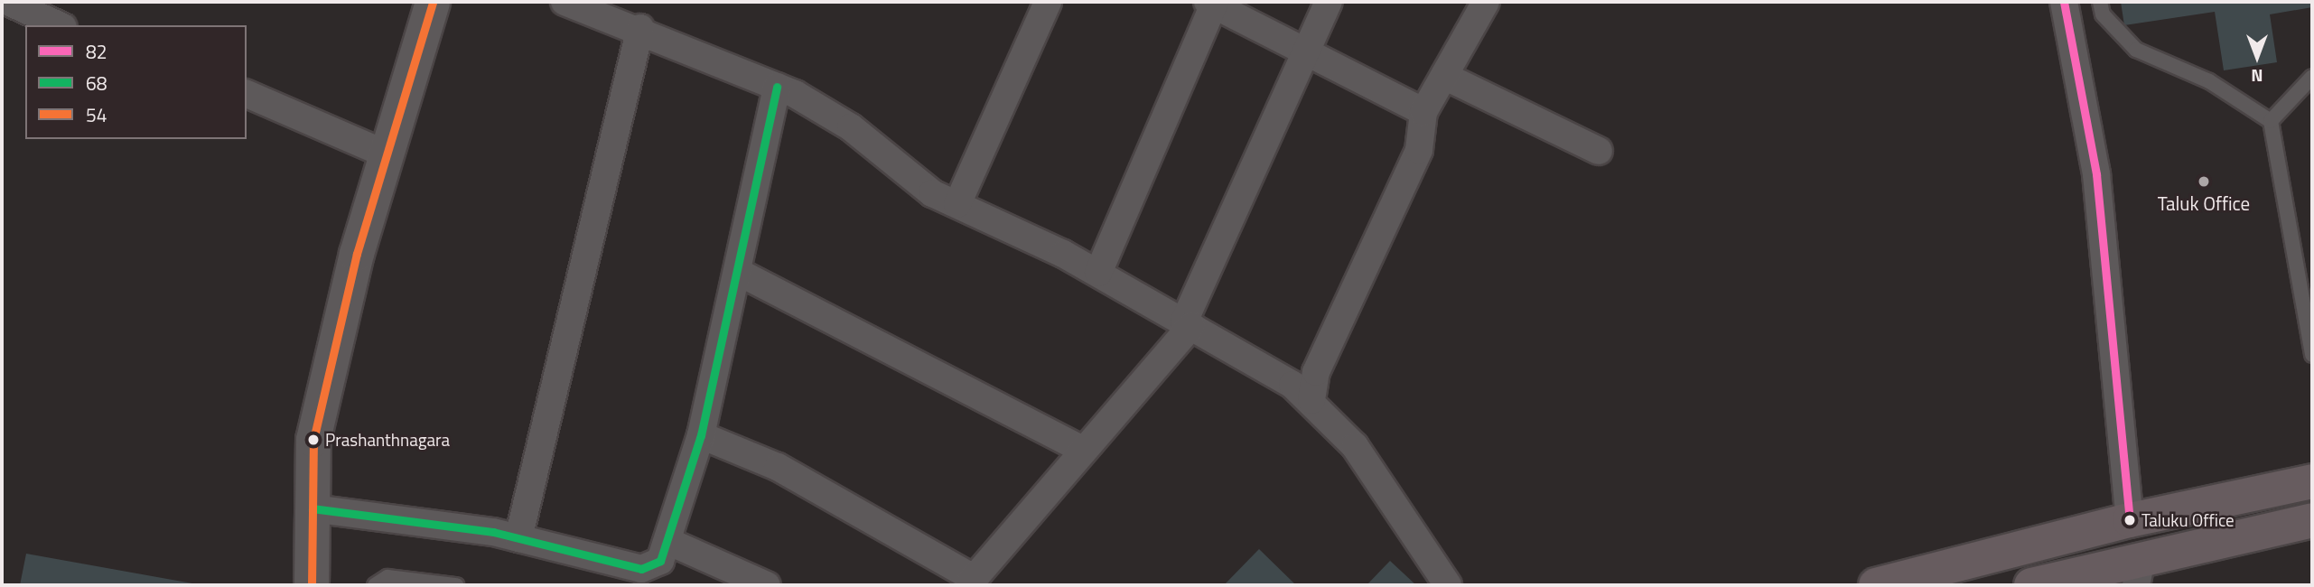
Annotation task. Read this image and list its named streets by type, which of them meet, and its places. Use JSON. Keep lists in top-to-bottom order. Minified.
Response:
{"places":["Taluk Office","Prashanthnagara","Taluku Office"],"lines":["transit line 82","transit line 54","transit line 68"],"legend":["82","68","54"],"north":"bottom"}
